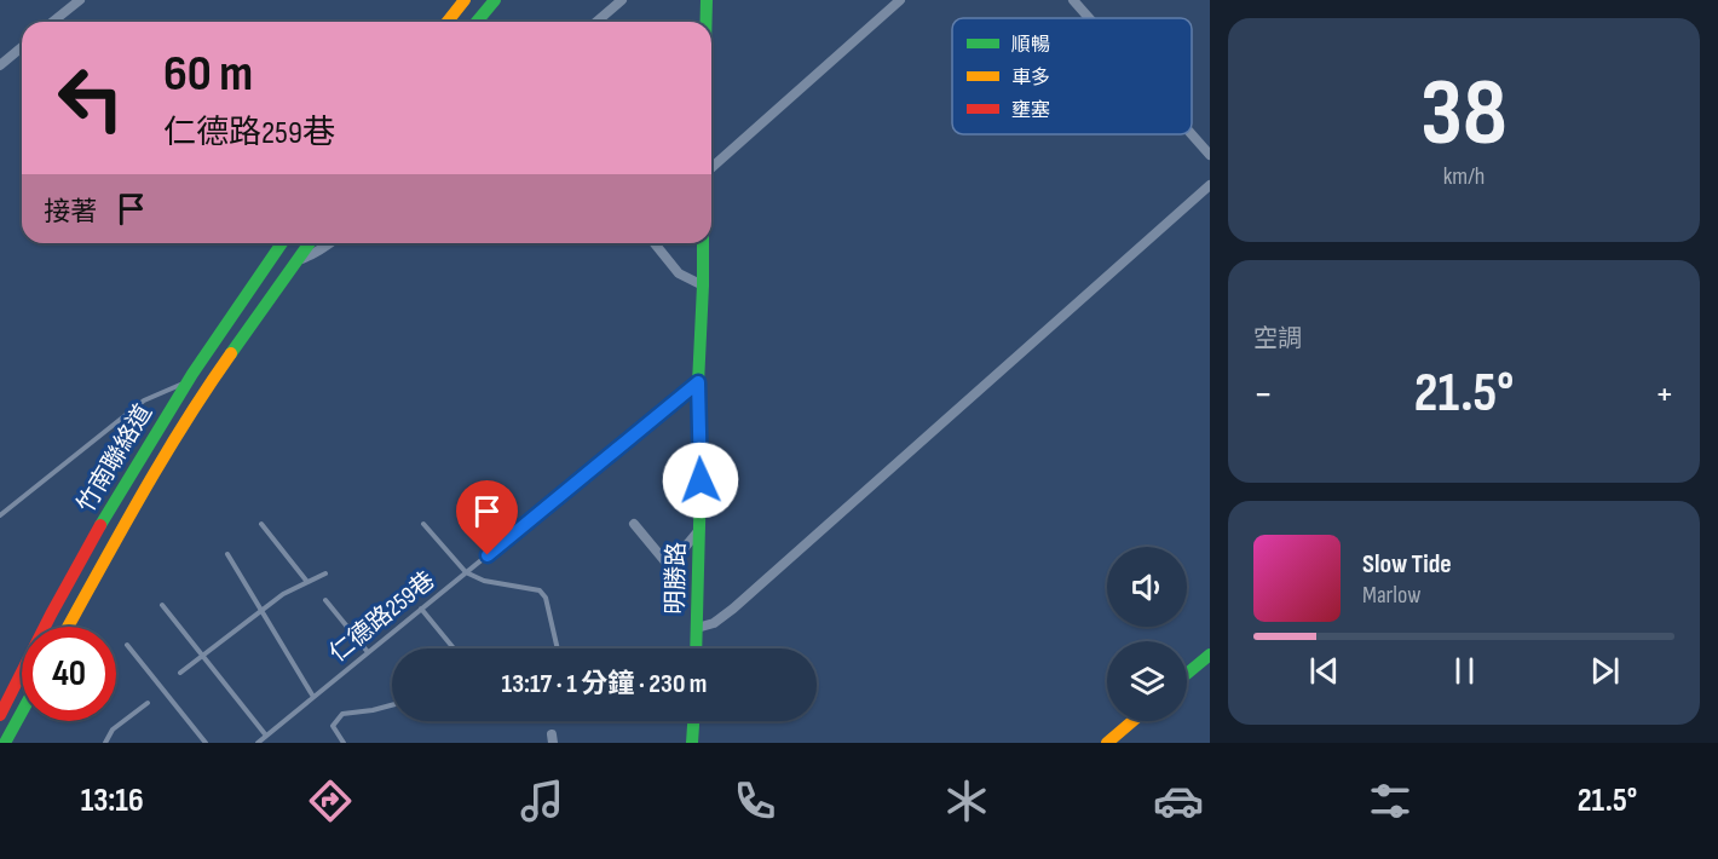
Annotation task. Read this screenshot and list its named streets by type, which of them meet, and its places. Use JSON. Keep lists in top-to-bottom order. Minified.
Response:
{"streets":{"main road":["竹南聯絡道","明勝路"],"lane":["仁德路259巷"]},"crossings":[["明勝路","仁德路259巷"]],"legend":["順暢","車多","壅塞"],"page":{"tile":[["38","km/h"],"空調"],"turn":["60 m","仁德路259巷"],"then":"接著","heat":["−","21.5°","+"],"song":["Slow Tide","Marlow"],"limit":"40","trip":"13:17 · 1 分鐘 · 230 m","tabs":["13:16","21.5°"]}}
